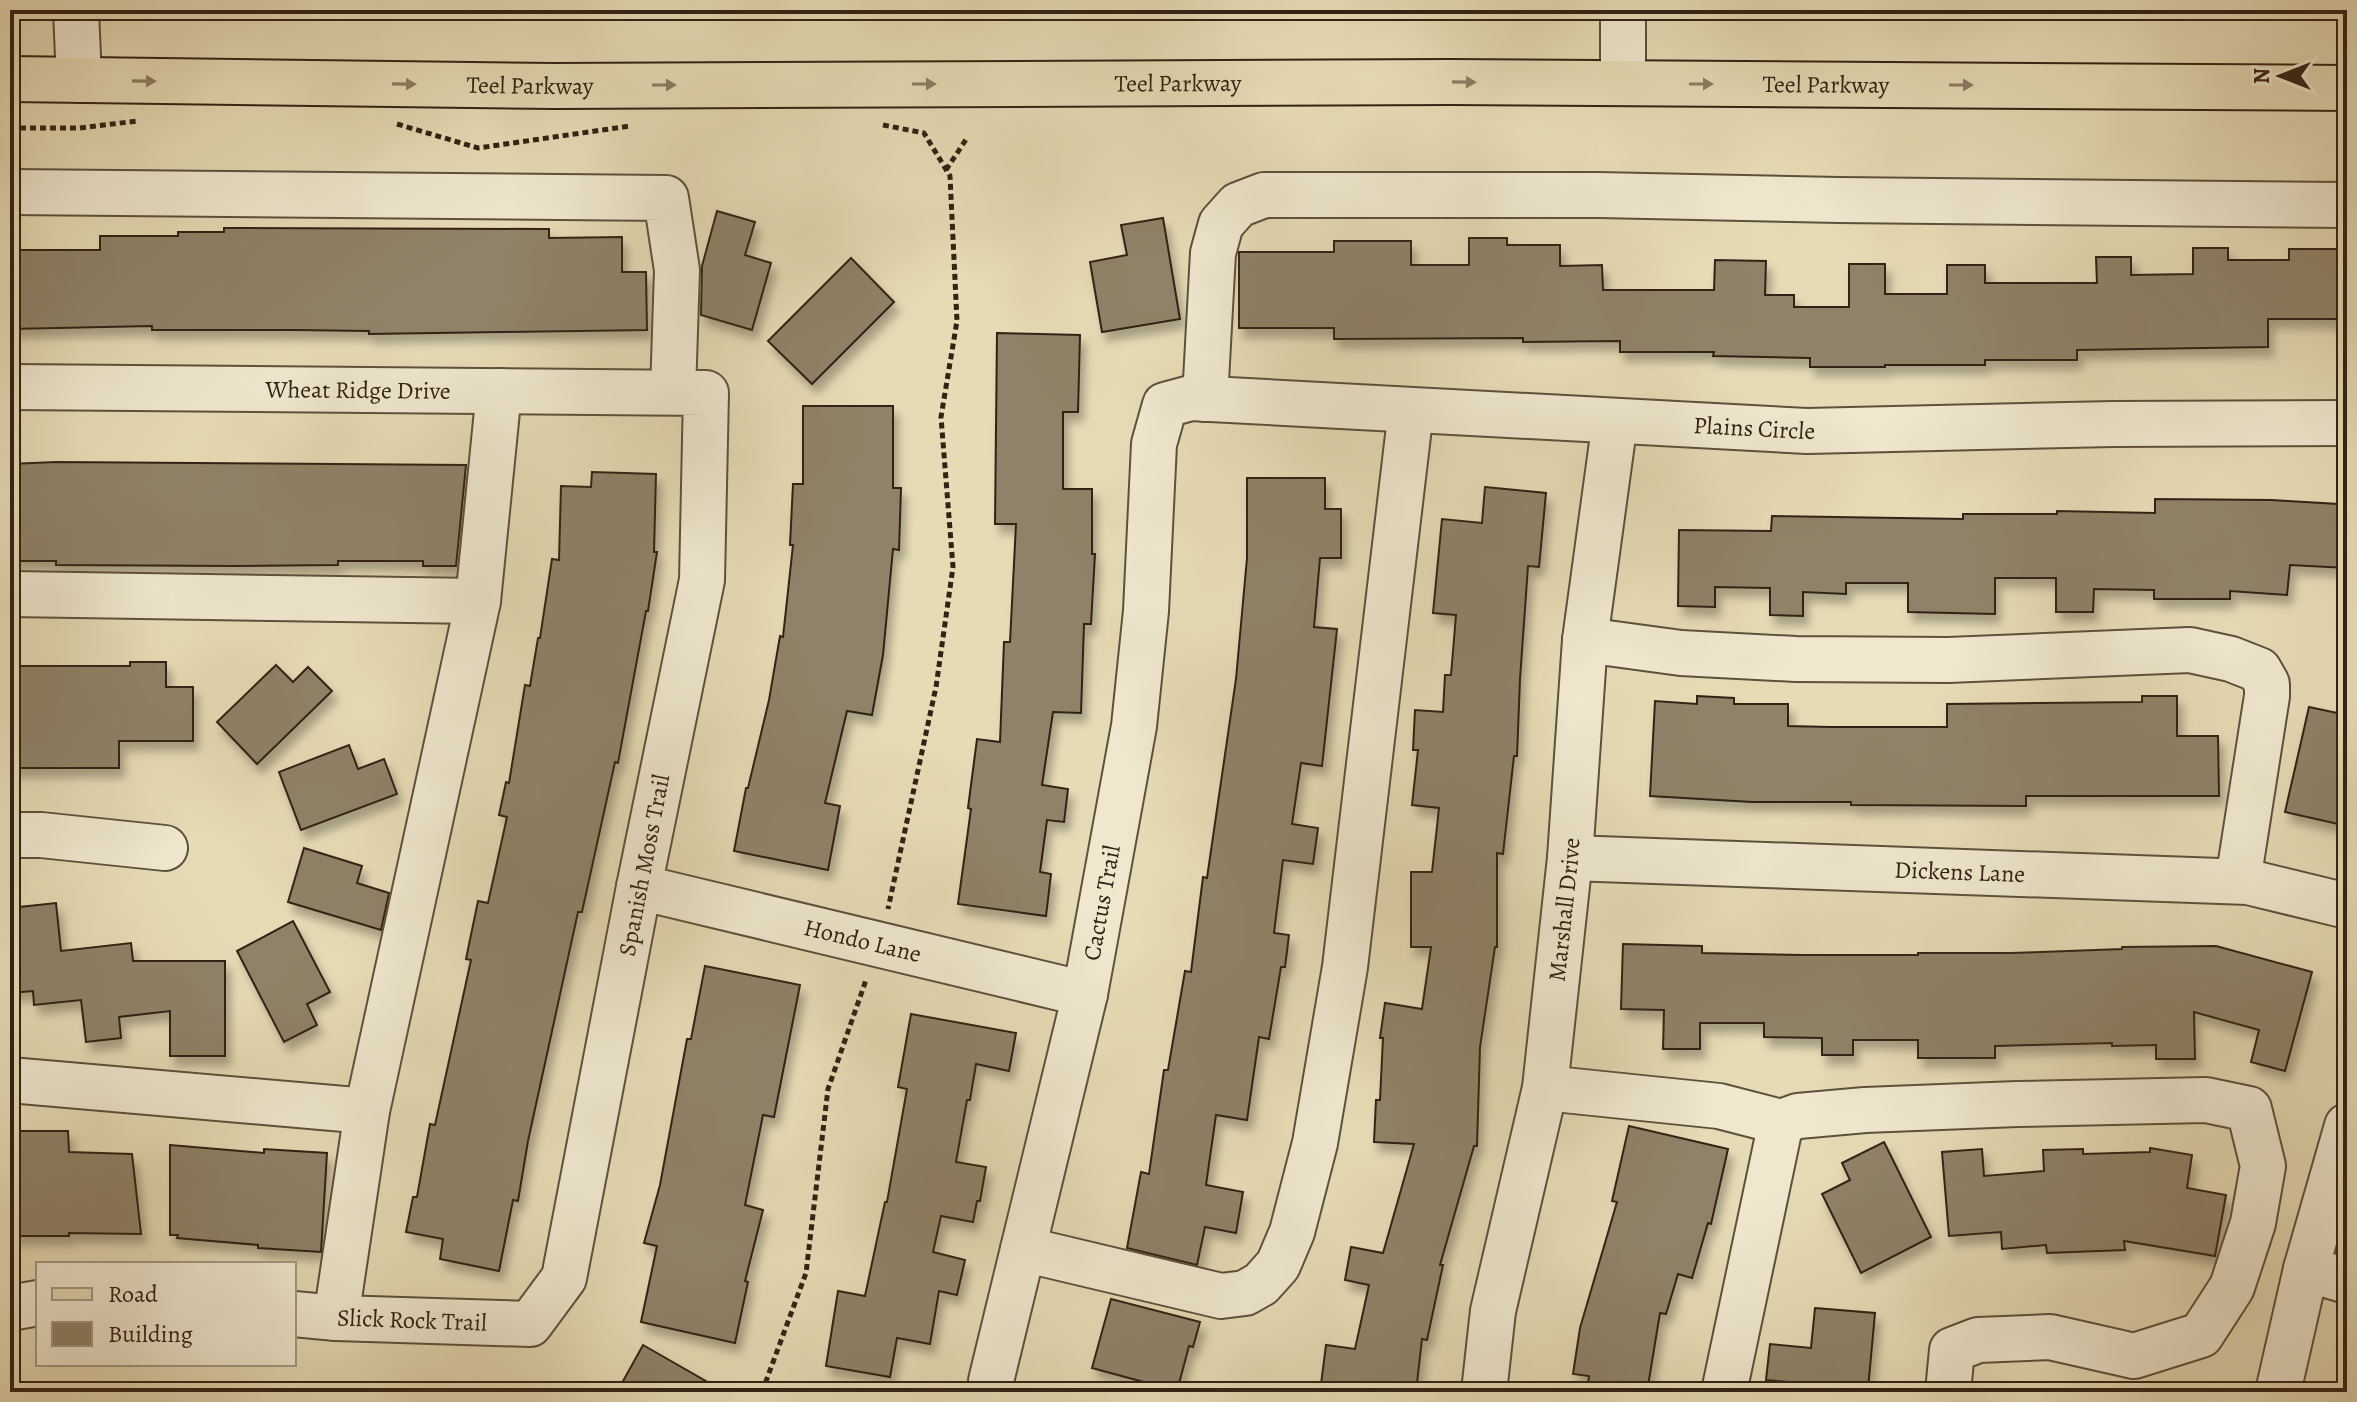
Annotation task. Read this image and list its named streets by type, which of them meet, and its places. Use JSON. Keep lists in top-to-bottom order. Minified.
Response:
{"streets":{"main road":["Teel Parkway"],"street":["Wheat Ridge Drive","Plains Circle","Spanish Moss Trail","Dickens Lane","Cactus Trail","Marshall Drive","Hondo Lane","Slick Rock Trail"]},"crossings":[["Wheat Ridge Drive","Spanish Moss Trail"],["Plains Circle","Cactus Trail"],["Plains Circle","Marshall Drive"],["Spanish Moss Trail","Hondo Lane"],["Spanish Moss Trail","Slick Rock Trail"],["Dickens Lane","Marshall Drive"],["Cactus Trail","Hondo Lane"]],"one_way":["Teel Parkway"],"legend":["Road","Building"],"north":"left"}
